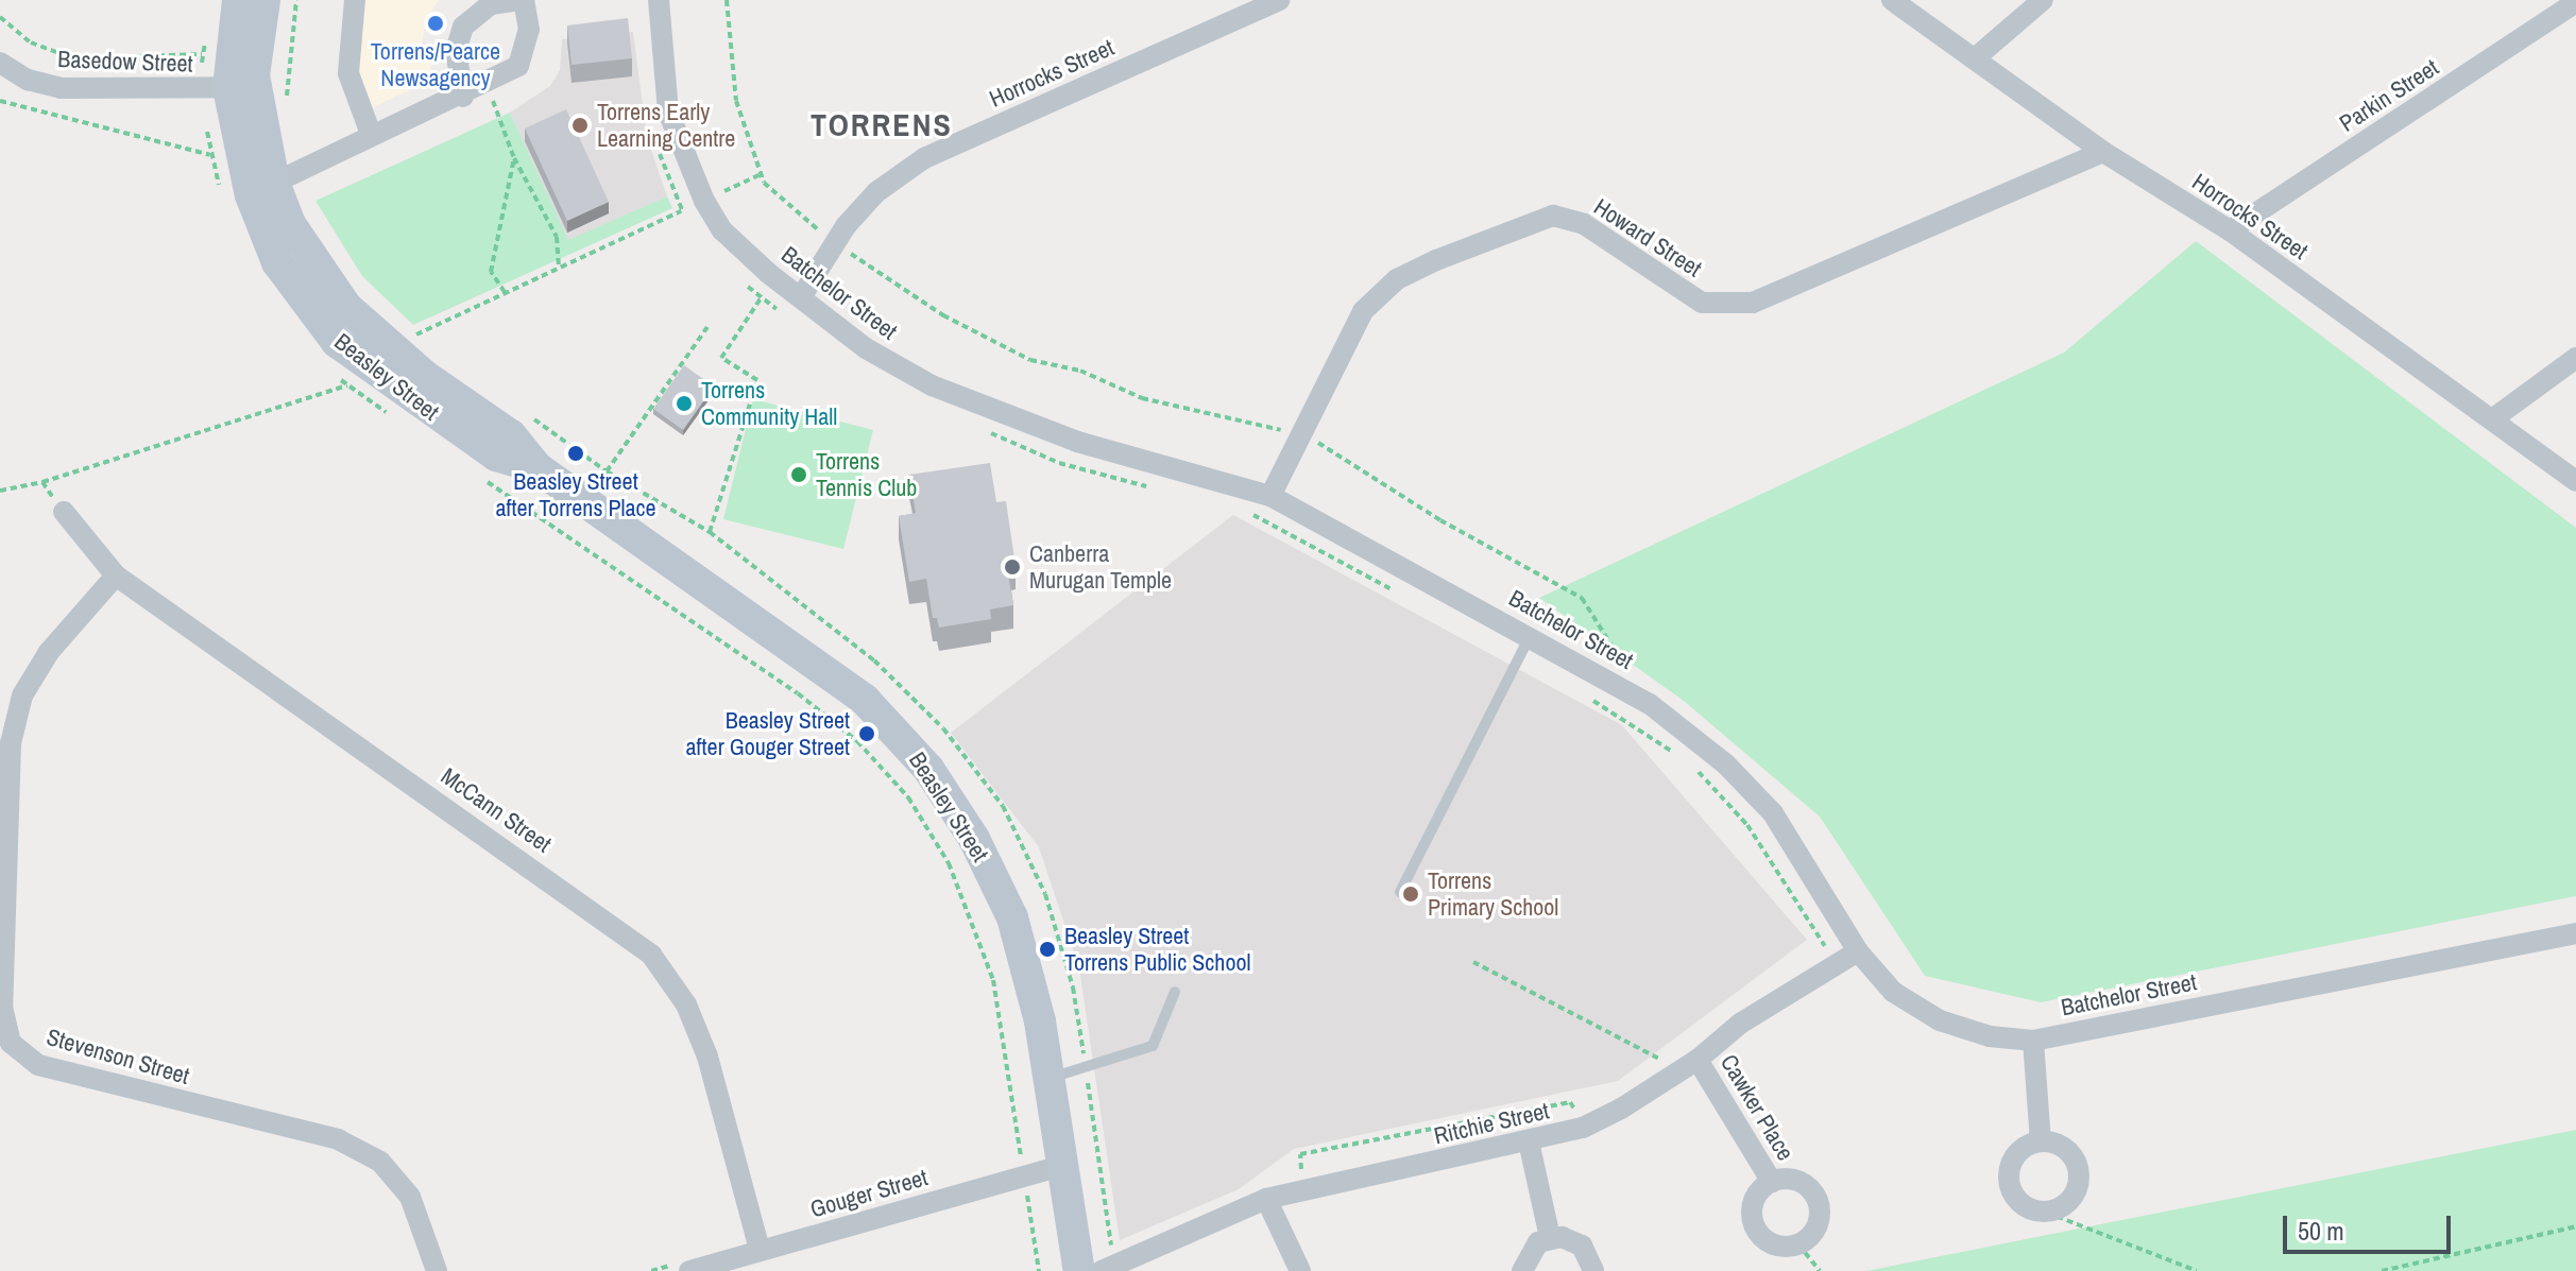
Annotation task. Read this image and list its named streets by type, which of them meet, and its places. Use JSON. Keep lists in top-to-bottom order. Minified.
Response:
{"streets":{"main road":["Beasley Street"],"street":["Basedow Street","Horrocks Street","Parkin Street","Howard Street","Batchelor Street","McCann Street","Stevenson Street","Cawker Place","Ritchie Street","Gouger Street"]},"crossings":[["Basedow Street","Beasley Street"],["Horrocks Street","Parkin Street"],["Horrocks Street","Howard Street"],["Horrocks Street","Batchelor Street"],["Howard Street","Batchelor Street"],["Batchelor Street","Ritchie Street"],["Beasley Street","Gouger Street"],["McCann Street","Stevenson Street"],["McCann Street","Gouger Street"],["Cawker Place","Ritchie Street"]],"districts":["TORRENS"],"places":["Torrens/Pearce Newsagency","Torrens Early Learning Centre","Torrens Community Hall","Beasley Street after Torrens Place","Torrens Tennis Club","Canberra Murugan Temple","Beasley Street after Gouger Street","Torrens Primary School","Beasley Street Torrens Public School"],"scale_bar":"50 m"}
